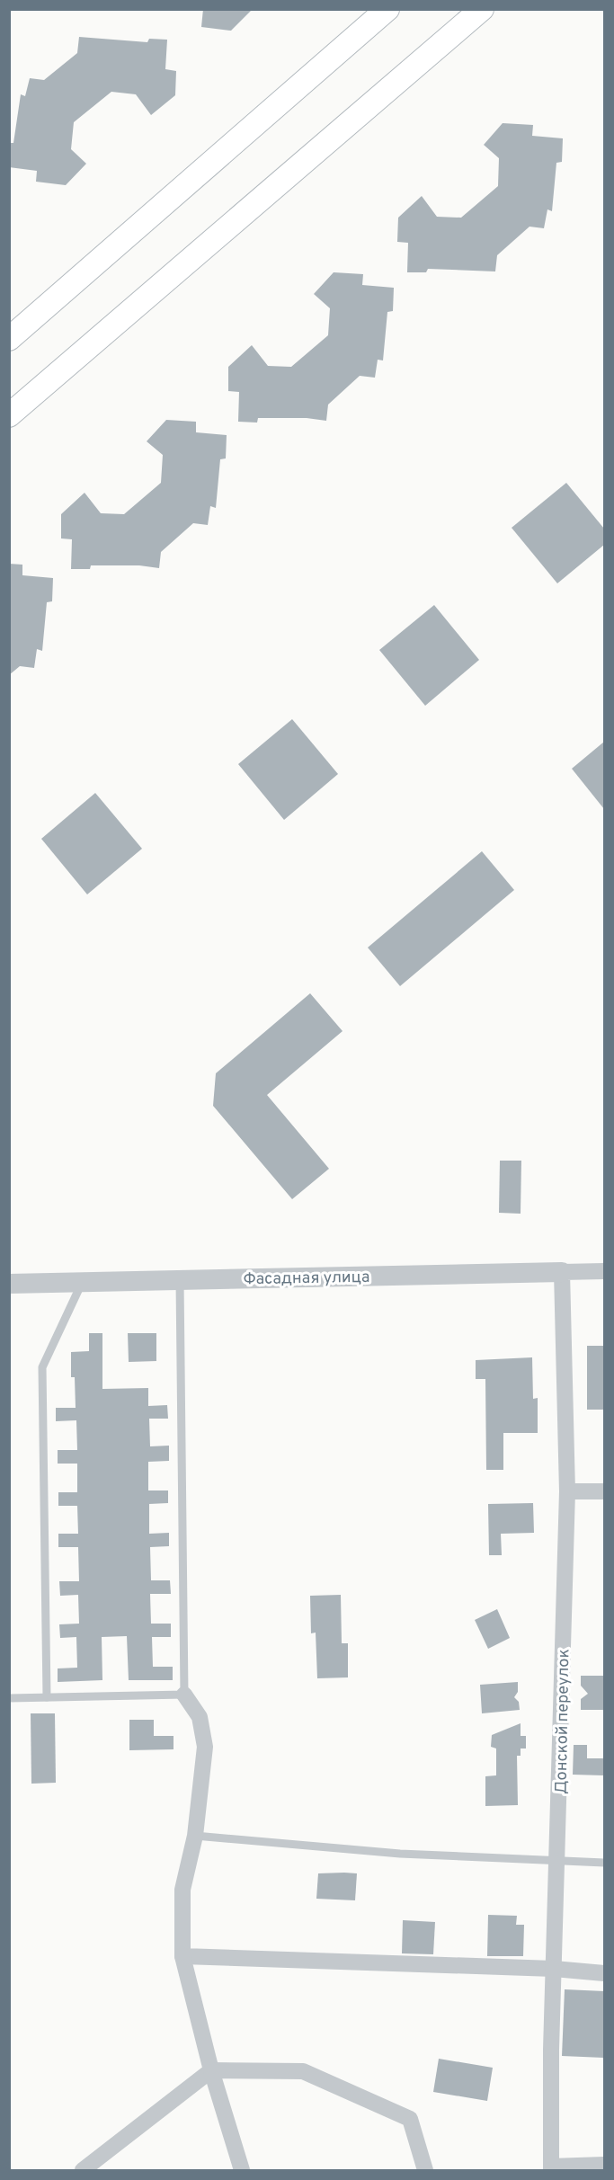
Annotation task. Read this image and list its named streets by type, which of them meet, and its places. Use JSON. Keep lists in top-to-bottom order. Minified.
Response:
{"streets":{"street":["Фасадная улица","Донской переулок"]},"crossings":[["Фасадная улица","Донской переулок"]]}
